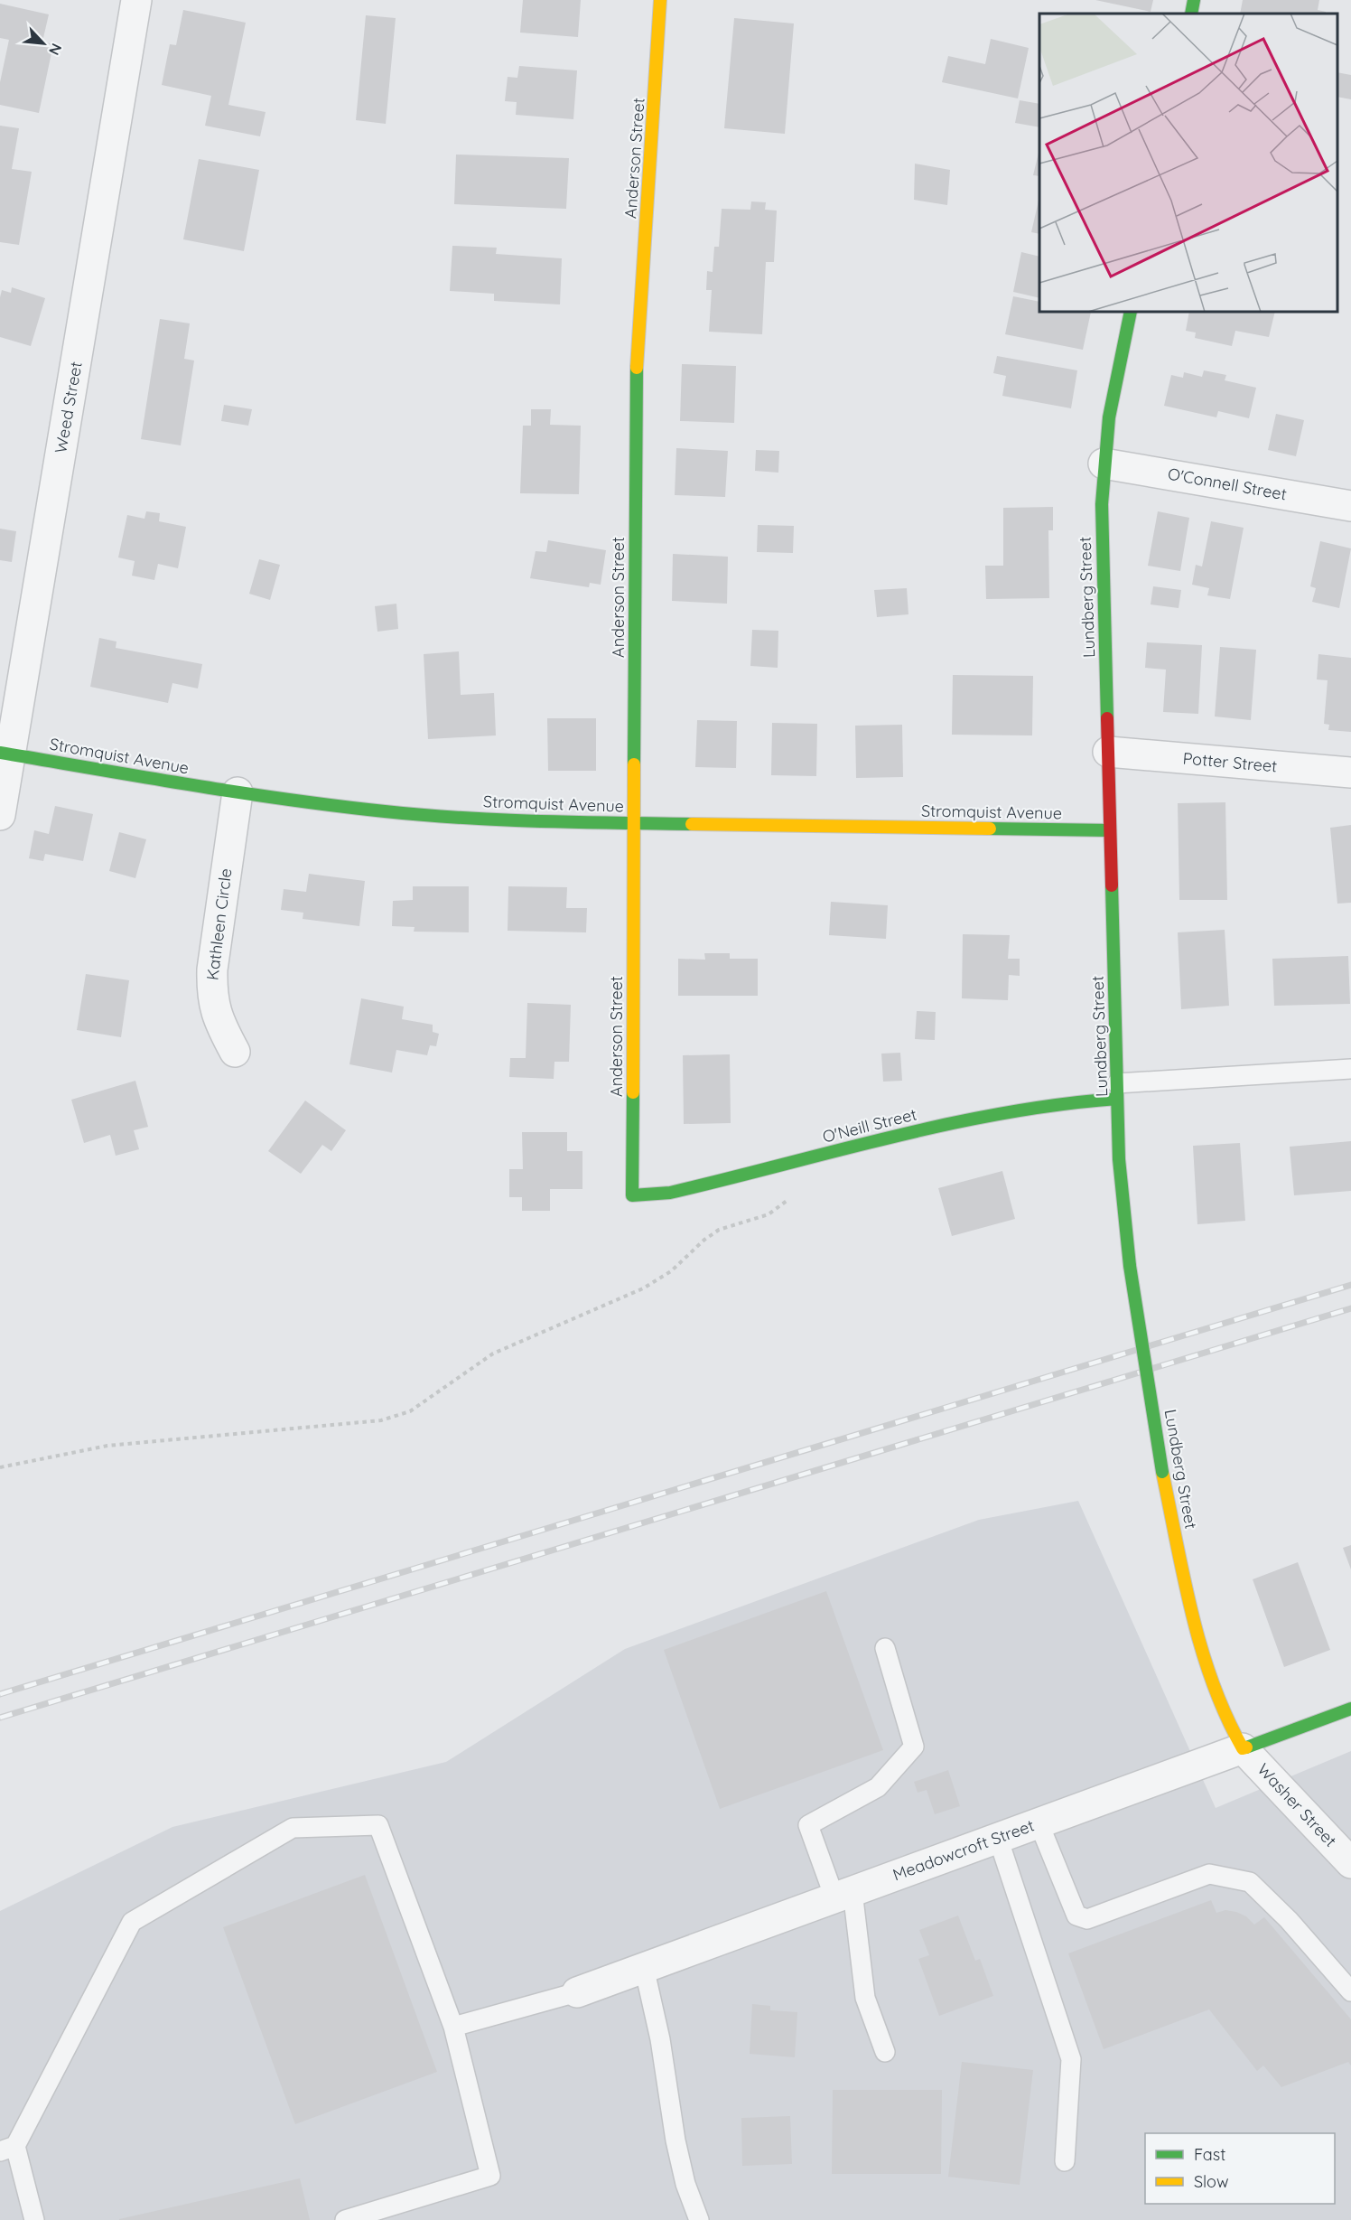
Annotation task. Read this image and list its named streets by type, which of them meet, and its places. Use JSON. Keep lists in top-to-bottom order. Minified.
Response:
{"streets":{"street":["Anderson Street","Weed Street","O'Connell Street","Lundberg Street","Stromquist Avenue","Potter Street","Kathleen Circle","O'Neill Street","Washer Street","Meadowcroft Street"]},"crossings":[["Anderson Street","Stromquist Avenue"],["Anderson Street","O'Neill Street"],["Weed Street","Stromquist Avenue"],["O'Connell Street","Lundberg Street"],["Lundberg Street","Stromquist Avenue"],["Lundberg Street","Potter Street"],["Lundberg Street","O'Neill Street"],["Lundberg Street","Washer Street"],["Lundberg Street","Meadowcroft Street"],["Stromquist Avenue","Kathleen Circle"],["Washer Street","Meadowcroft Street"]],"legend":["Fast","Slow"],"north":"bottom right"}
